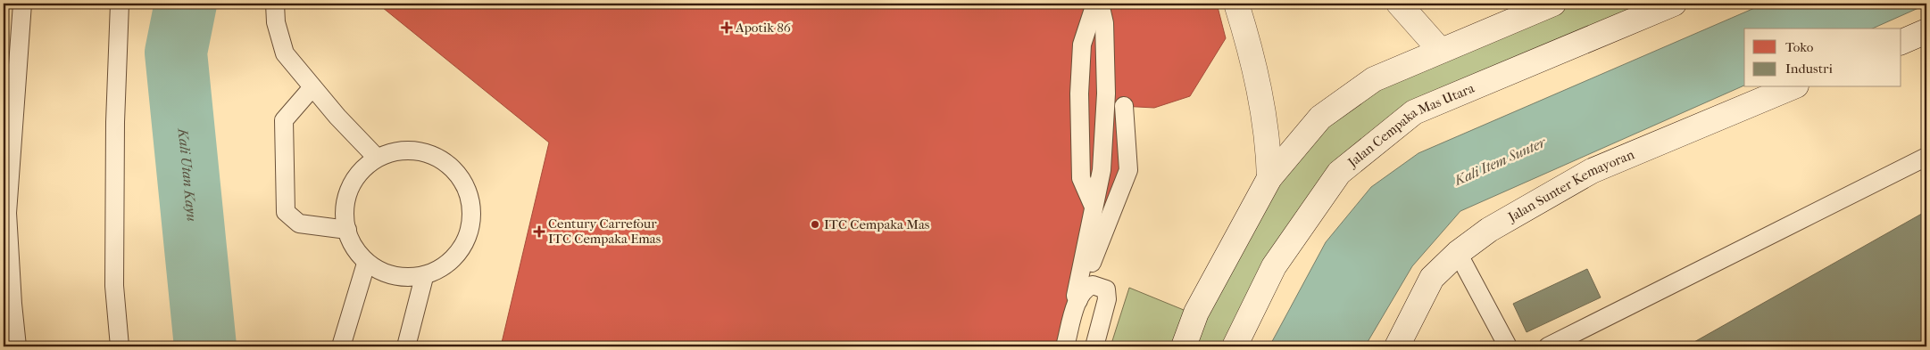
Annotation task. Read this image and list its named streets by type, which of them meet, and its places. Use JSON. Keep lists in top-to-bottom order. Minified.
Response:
{"streets":{"main road":["Jalan Cempaka Mas Utara","Jalan Sunter Kemayoran"]},"water":["Kali Item Sunter","Kali Utan Kayu"],"places":{"health":["Apotik 86","Century Carrefour ITC Cempaka Emas"],"other":["ITC Cempaka Mas"]},"legend":["Toko","Industri"]}
